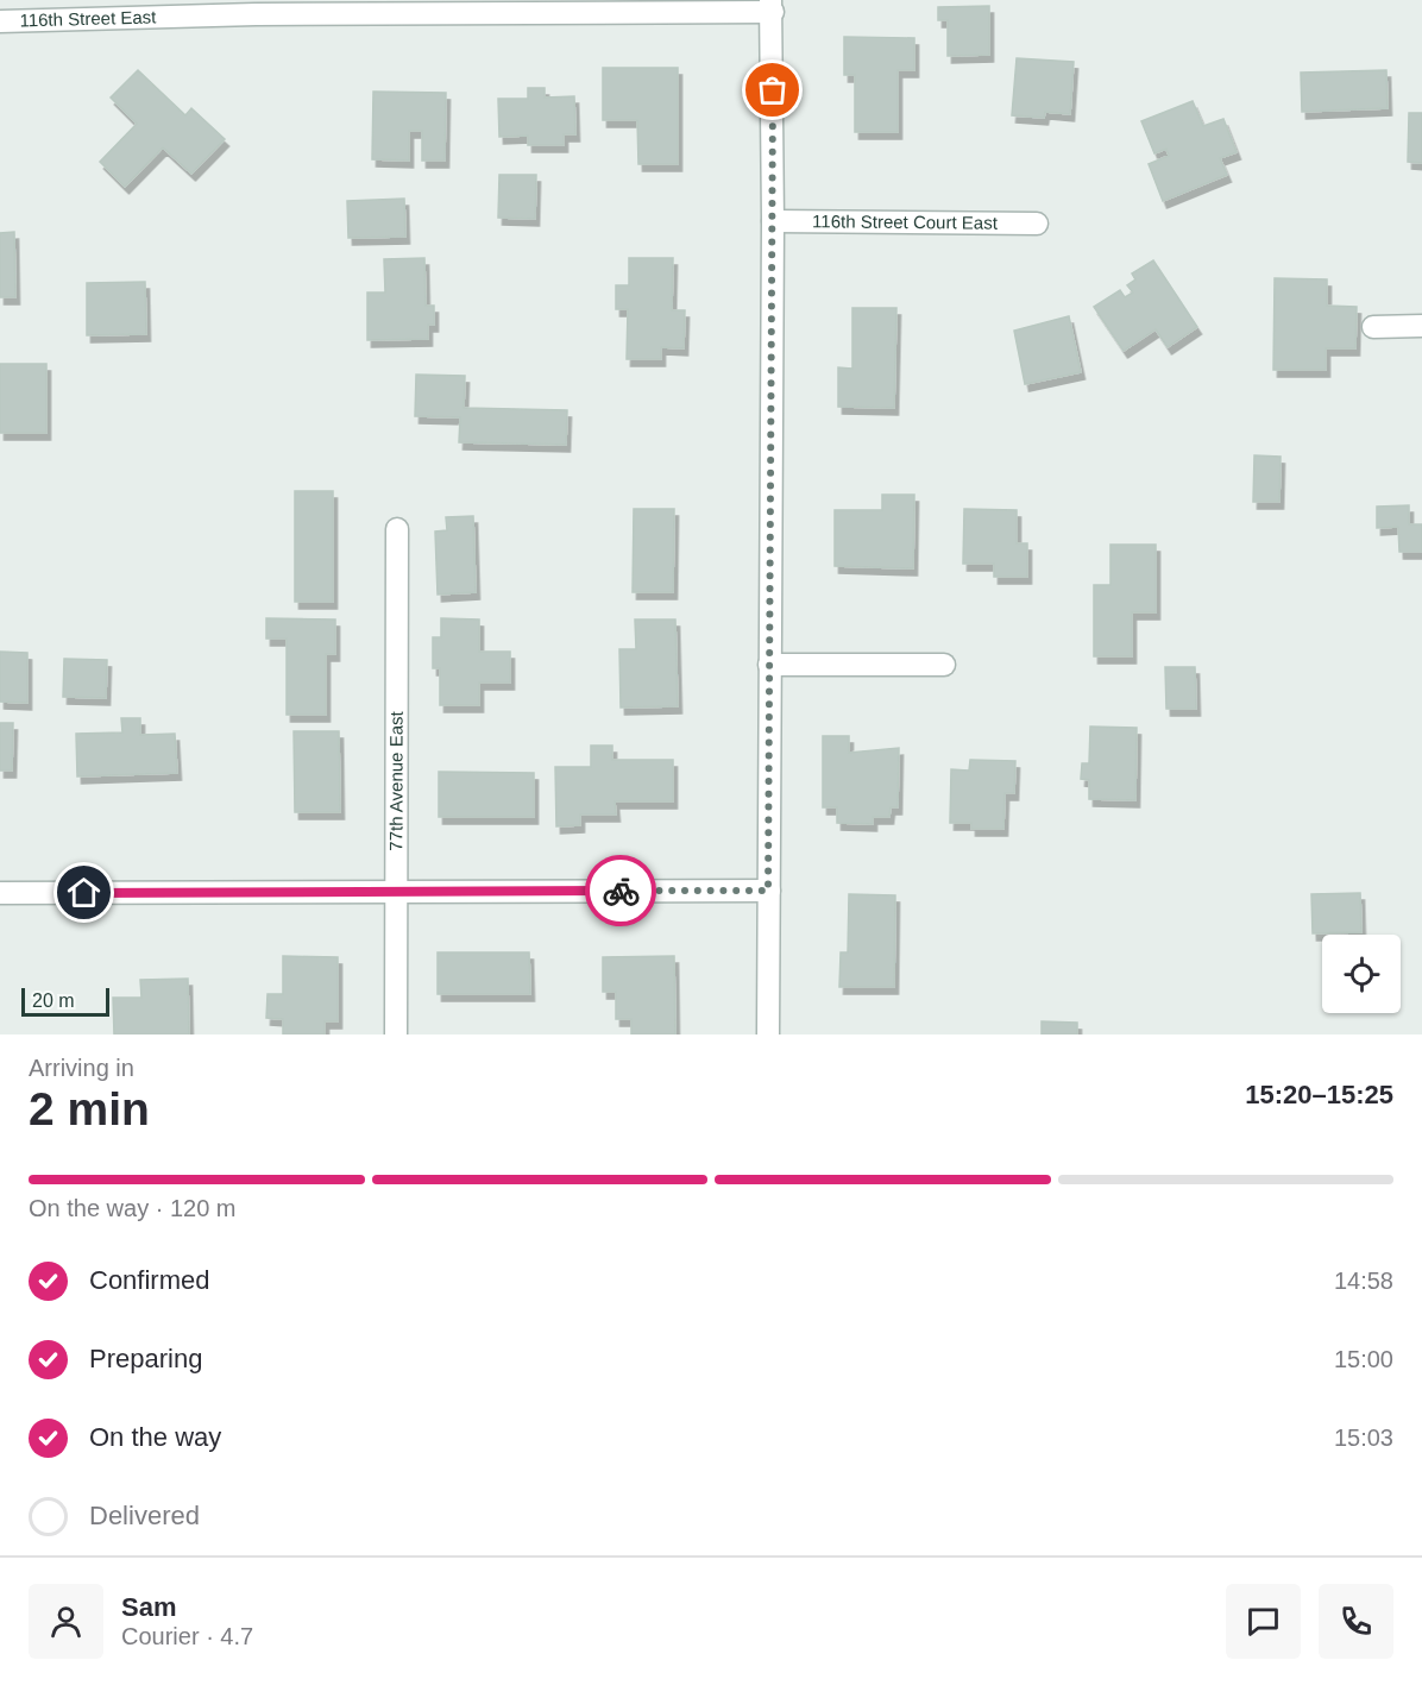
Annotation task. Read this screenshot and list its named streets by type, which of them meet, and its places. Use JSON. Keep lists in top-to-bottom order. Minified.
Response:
{"streets":{"street":["116th Street East","116th Street Court East","77th Avenue East"]},"scale_bar":"20 m","page":{"scale":"20 m","heading":["2 min","Arriving in","15:20–15:25"],"panel":["Sam","Courier · 4.7"],"bar":"On the way · 120 m","list":[["Confirmed","14:58"],["Preparing","15:00"],["On the way","15:03"],"Delivered"]}}
